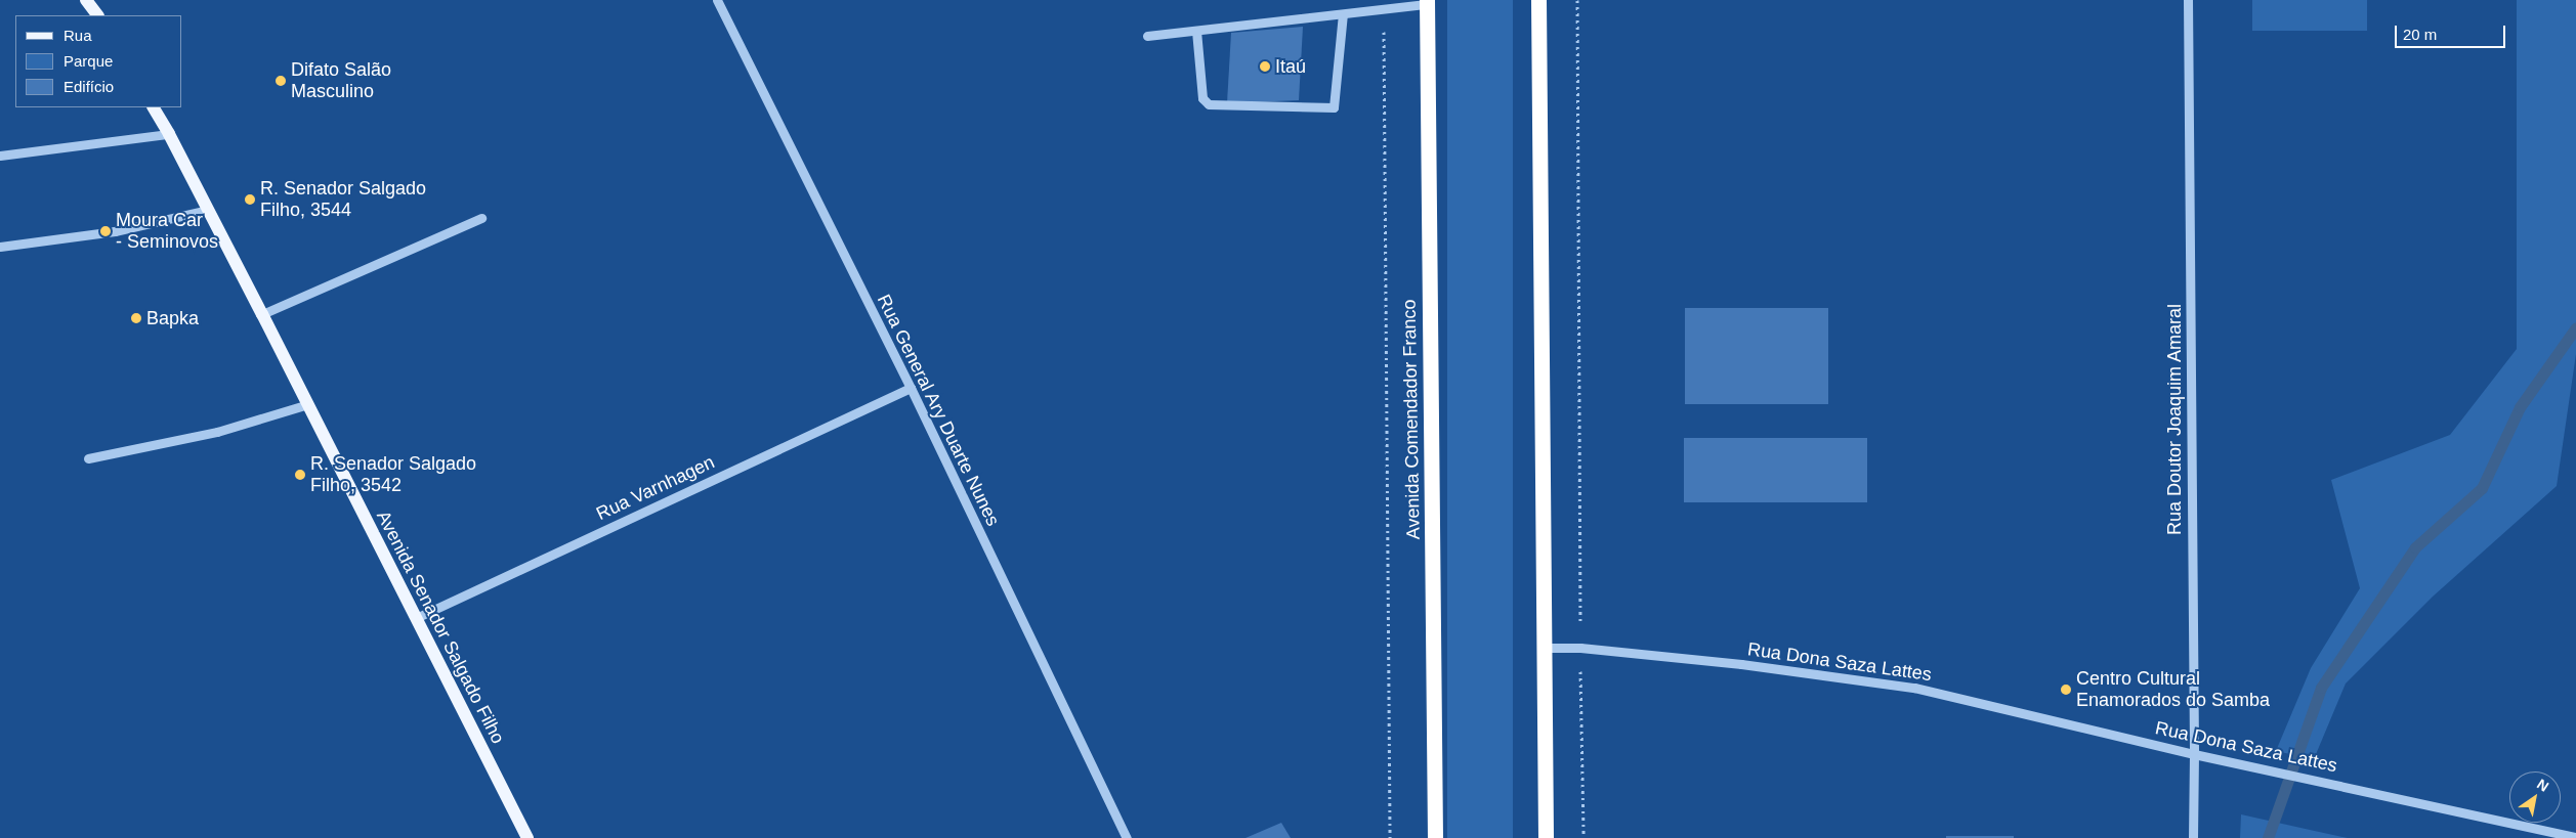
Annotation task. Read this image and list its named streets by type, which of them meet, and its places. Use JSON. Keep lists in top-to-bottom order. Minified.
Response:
{"streets":{"highway":["Avenida Comendador Franco"],"main road":["Avenida Senador Salgado Filho"],"street":["Rua General Ary Duarte Nunes","Rua Doutor Joaquim Amaral","Rua Varnhagen","Rua Dona Saza Lattes"]},"crossings":[["Rua General Ary Duarte Nunes","Rua Varnhagen"],["Rua Doutor Joaquim Amaral","Rua Dona Saza Lattes"],["Rua Varnhagen","Avenida Senador Salgado Filho"]],"places":["Itaú","Difato Salão Masculino","R. Senador Salgado Filho, 3544","Moura Car - Seminovos","Bapka","R. Senador Salgado Filho, 3542","Centro Cultural Enamorados do Samba"],"legend":["Rua","Parque","Edifício"],"scale_bar":"20 m","north":"top right"}
